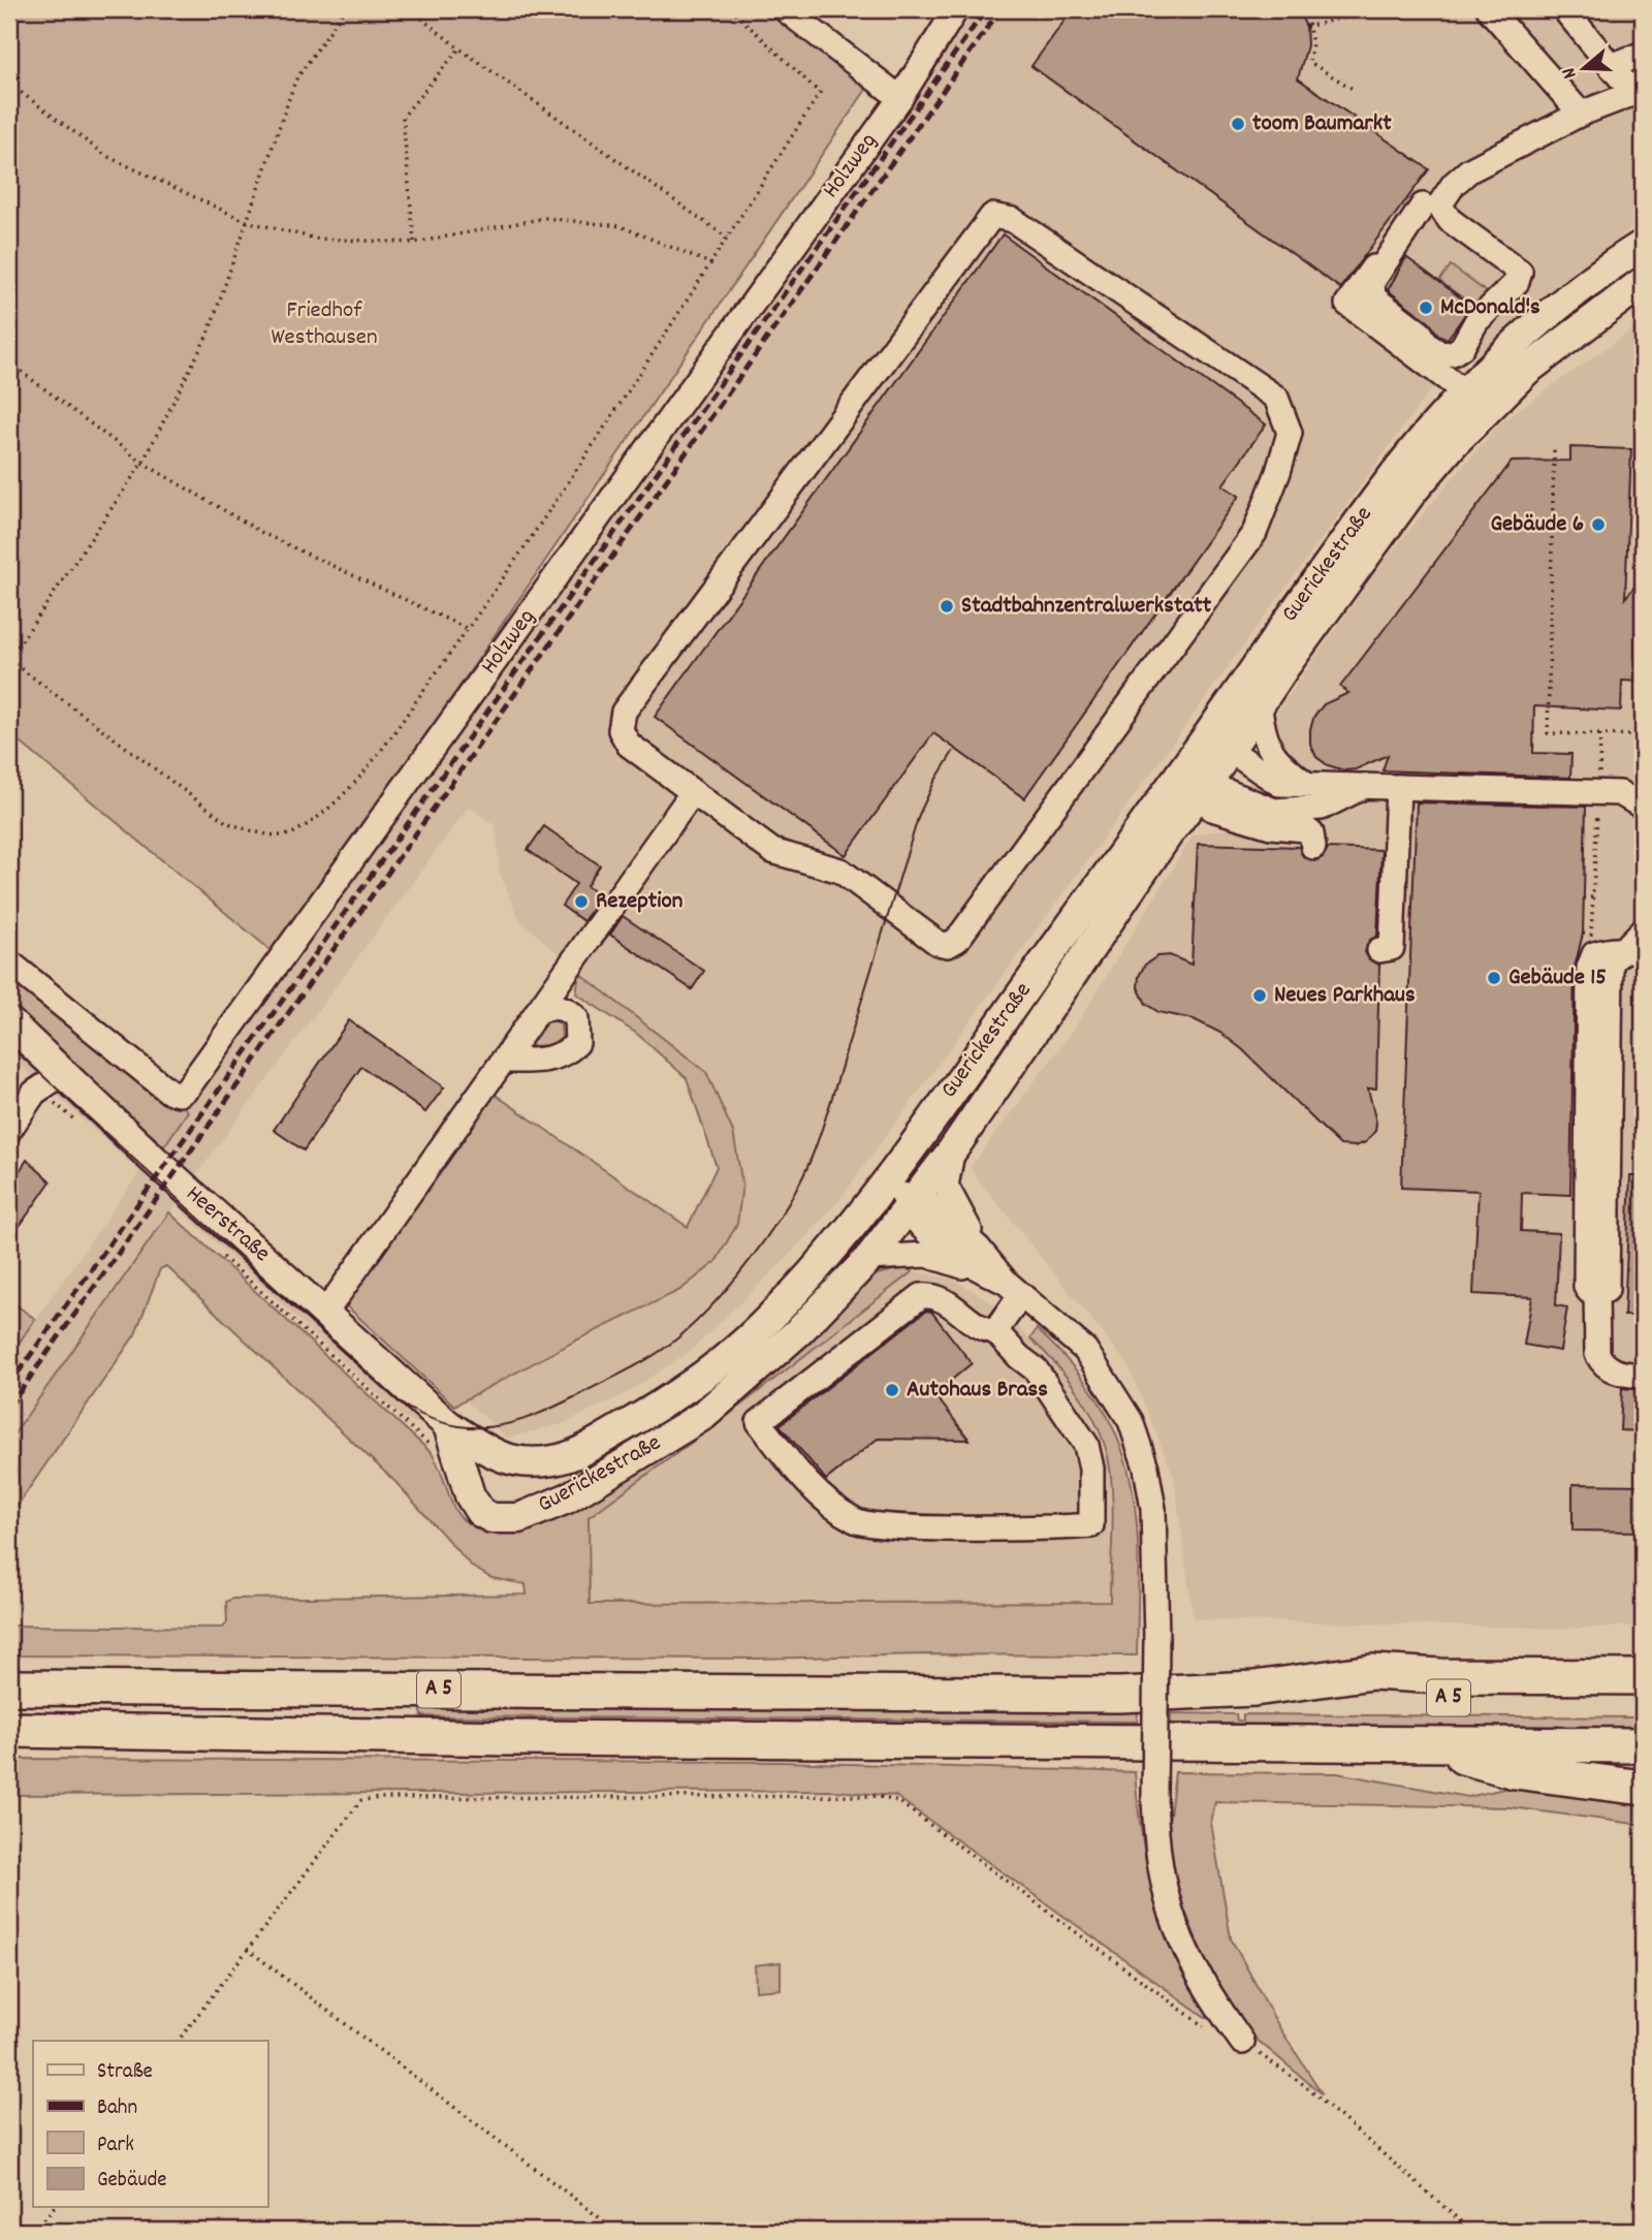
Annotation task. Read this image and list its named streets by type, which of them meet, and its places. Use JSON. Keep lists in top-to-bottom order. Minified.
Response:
{"streets":{"highway":["A 5"],"main road":["Guerickestraße","Heerstraße"],"street":["Holzweg"]},"crossings":[["Guerickestraße","Heerstraße"]],"parks":["Friedhof Westhausen"],"places":["toom Baumarkt","McDonald's","Gebäude 6","Stadtbahnzentralwerkstatt","Rezeption","Gebäude 15","Neues Parkhaus","Autohaus Brass"],"legend":["Straße","Bahn","Park","Gebäude"],"north":"left"}
